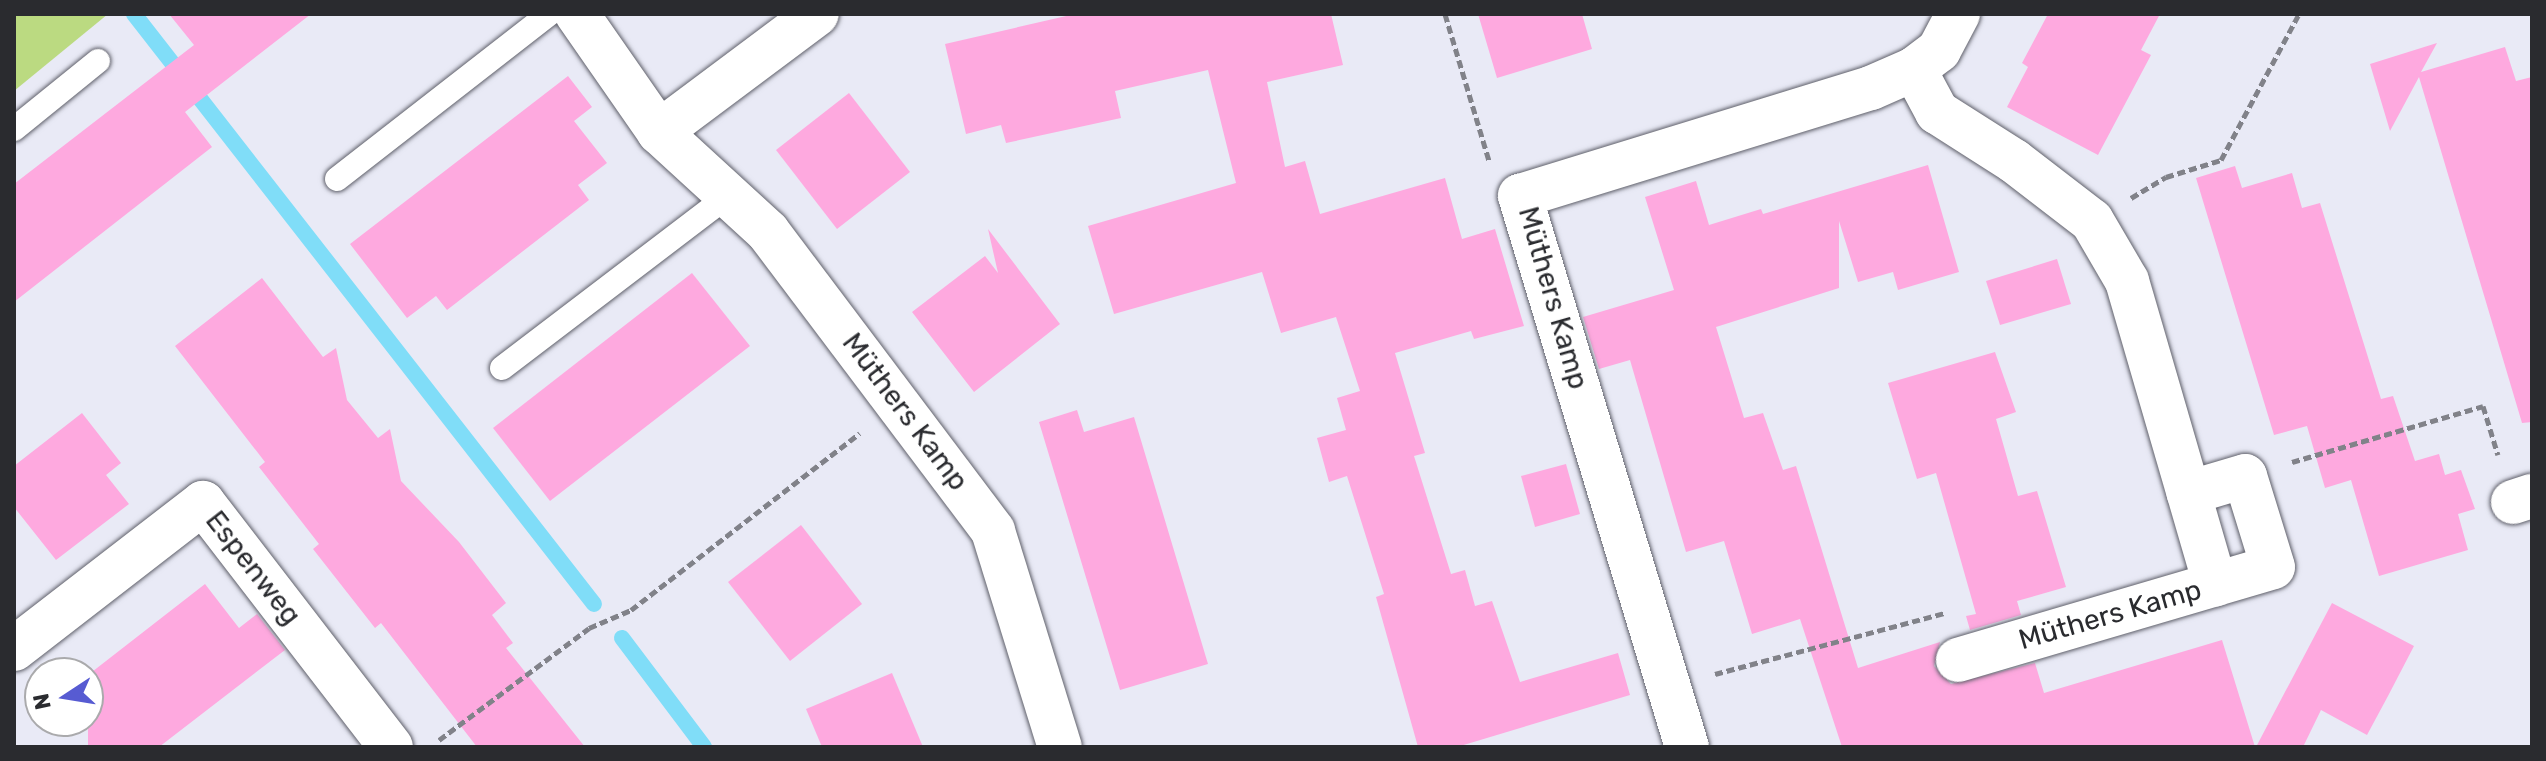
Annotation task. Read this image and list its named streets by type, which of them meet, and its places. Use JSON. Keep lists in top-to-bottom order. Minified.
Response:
{"streets":{"street":["Müthers Kamp","Espenweg"]},"north":"left"}
